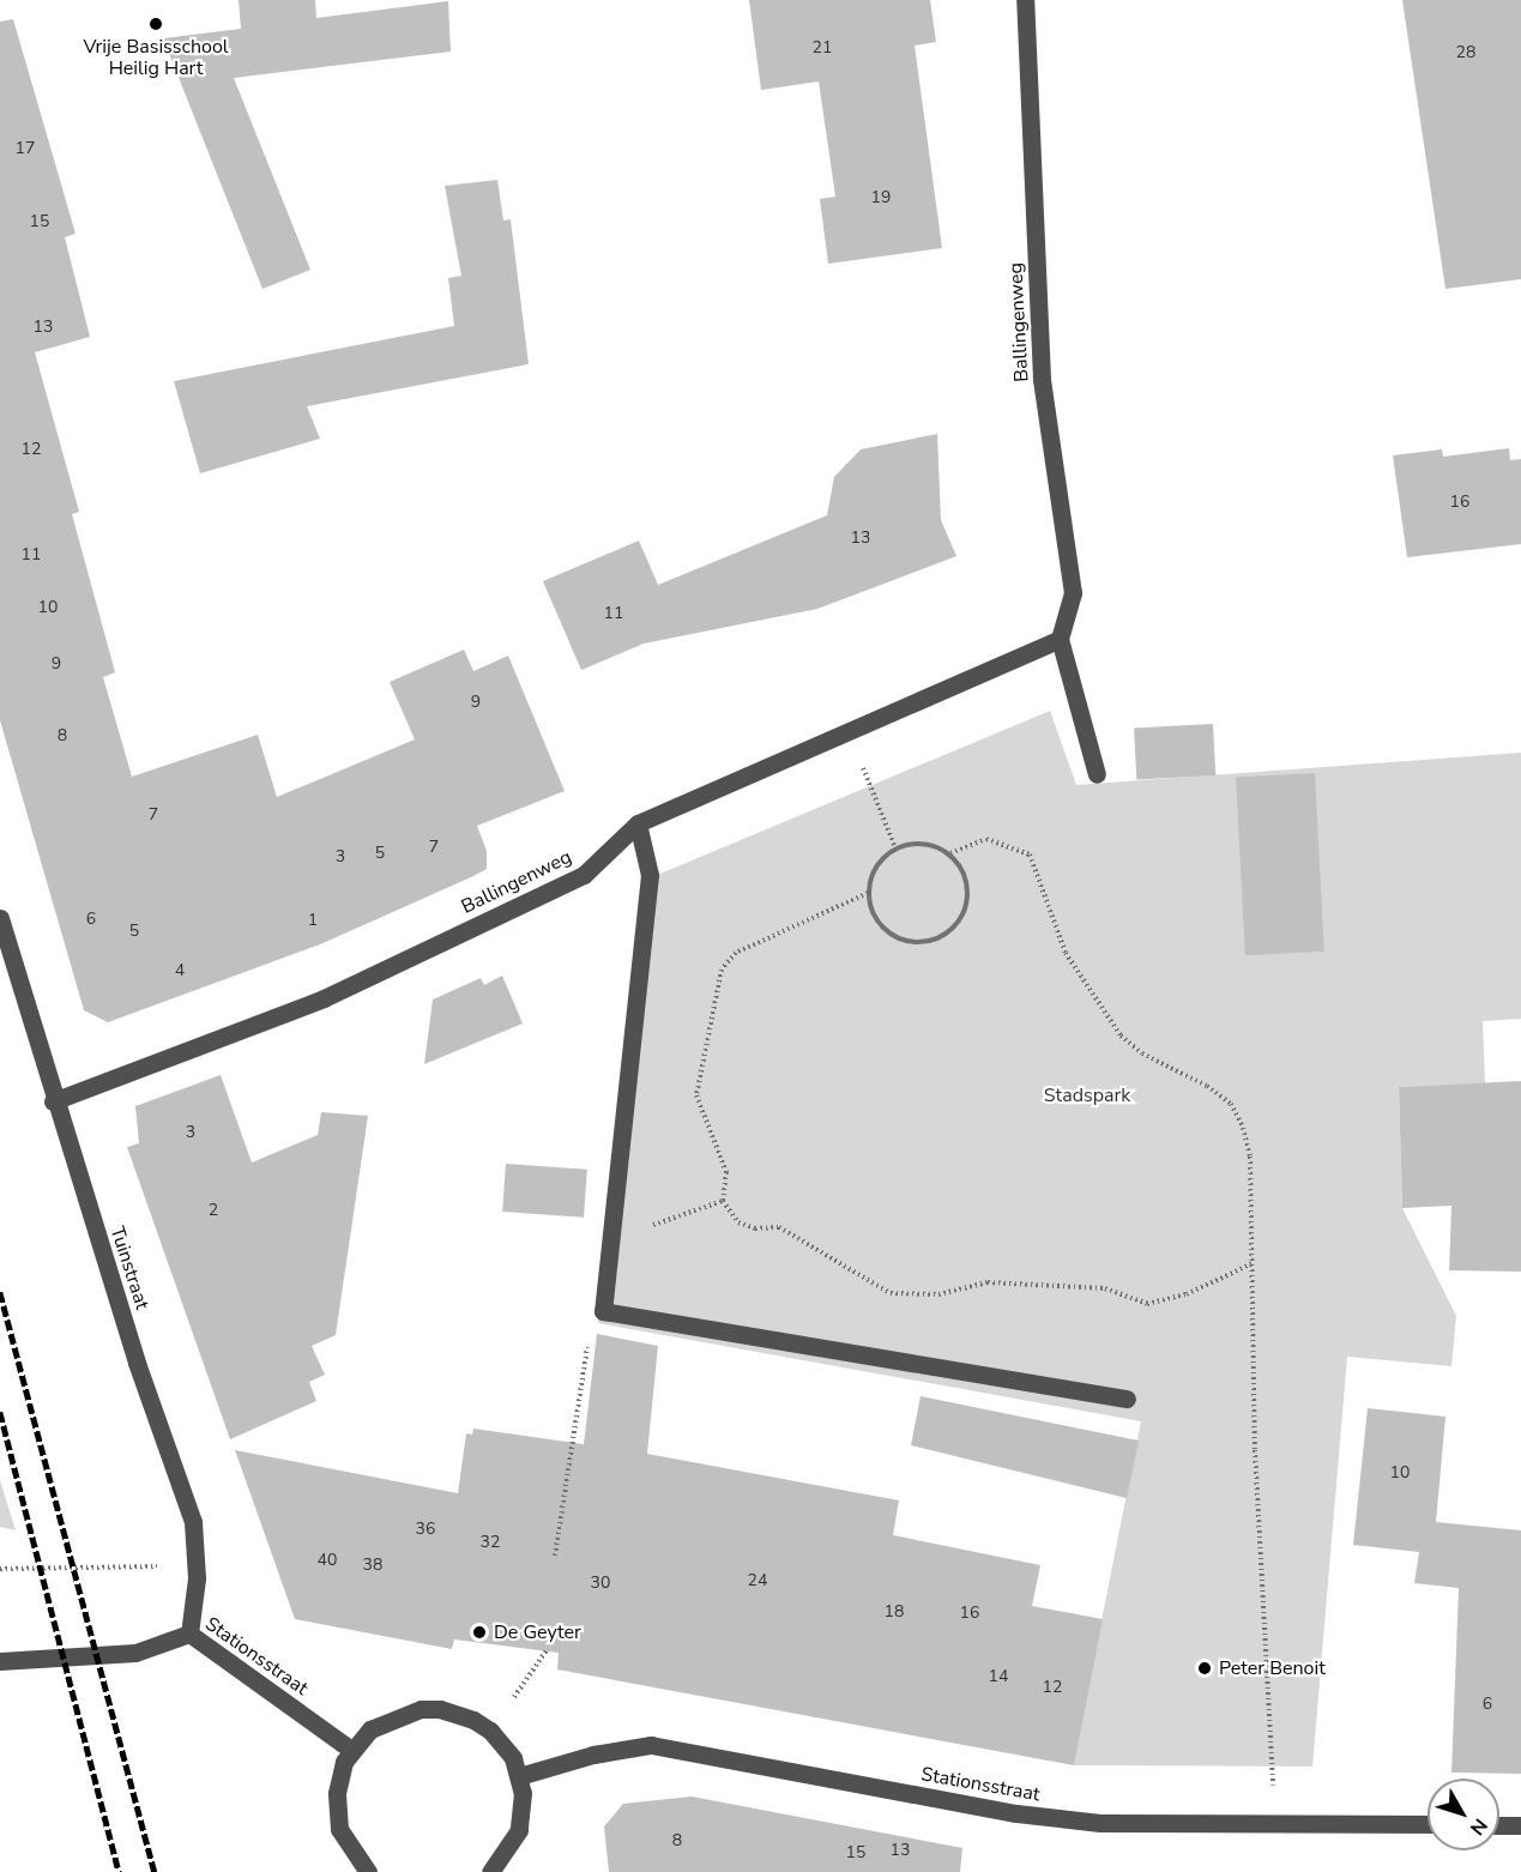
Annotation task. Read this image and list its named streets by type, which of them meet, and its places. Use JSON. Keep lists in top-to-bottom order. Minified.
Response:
{"streets":{"street":["Ballingenweg","Tuinstraat","Stationsstraat"]},"crossings":[["Ballingenweg","Tuinstraat"],["Tuinstraat","Stationsstraat"]],"parks":["Stadspark"],"places":["Vrije Basisschool Heilig Hart","De Geyter","Peter Benoit"],"house_numbers":["21","28","17","19","15","13","12","16","13","11","10","11","9","9","8","7","7","5","3","6","1","5","4","3","2","10","36","32","40","38","24","30","18","16","14","12","6","8","13","15"],"north":"bottom right"}
